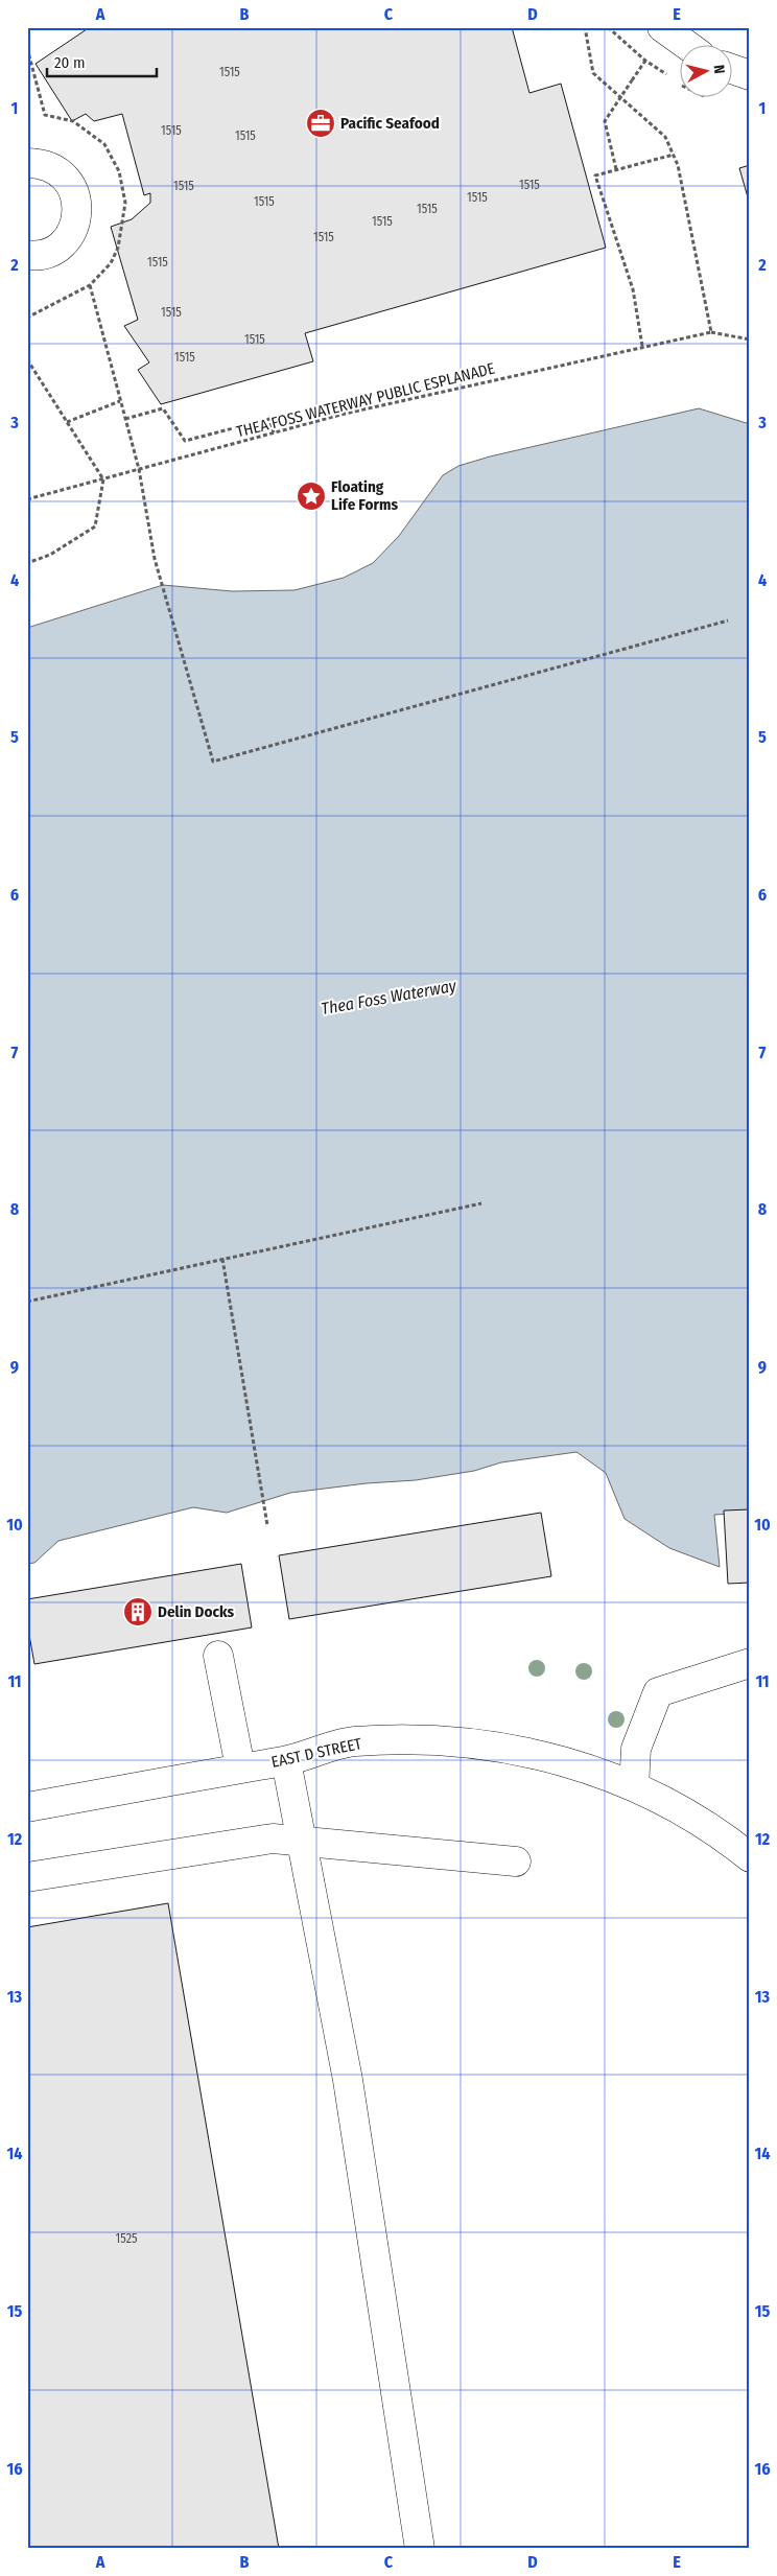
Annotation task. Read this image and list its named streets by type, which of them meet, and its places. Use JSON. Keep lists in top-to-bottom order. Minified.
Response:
{"streets":{"street":["EAST D STREET"],"path":["THEA FOSS WATERWAY PUBLIC ESPLANADE"]},"water":["Thea Foss Waterway"],"places":{"office":["Pacific Seafood"],"place":["Floating Life Forms"],"building":["Delin Docks"]},"house_numbers":["1515","1515","1515","1515","1515","1515","1515","1515","1515","1515","1515","1515","1515","1515","1525"],"scale_bar":"20 m","north":"right","grid":{"columns":["A","B","C","D","E"],"rows":["1","2","3","4","5","6","7","8","9","10","11","12","13","14","15","16"]}}
